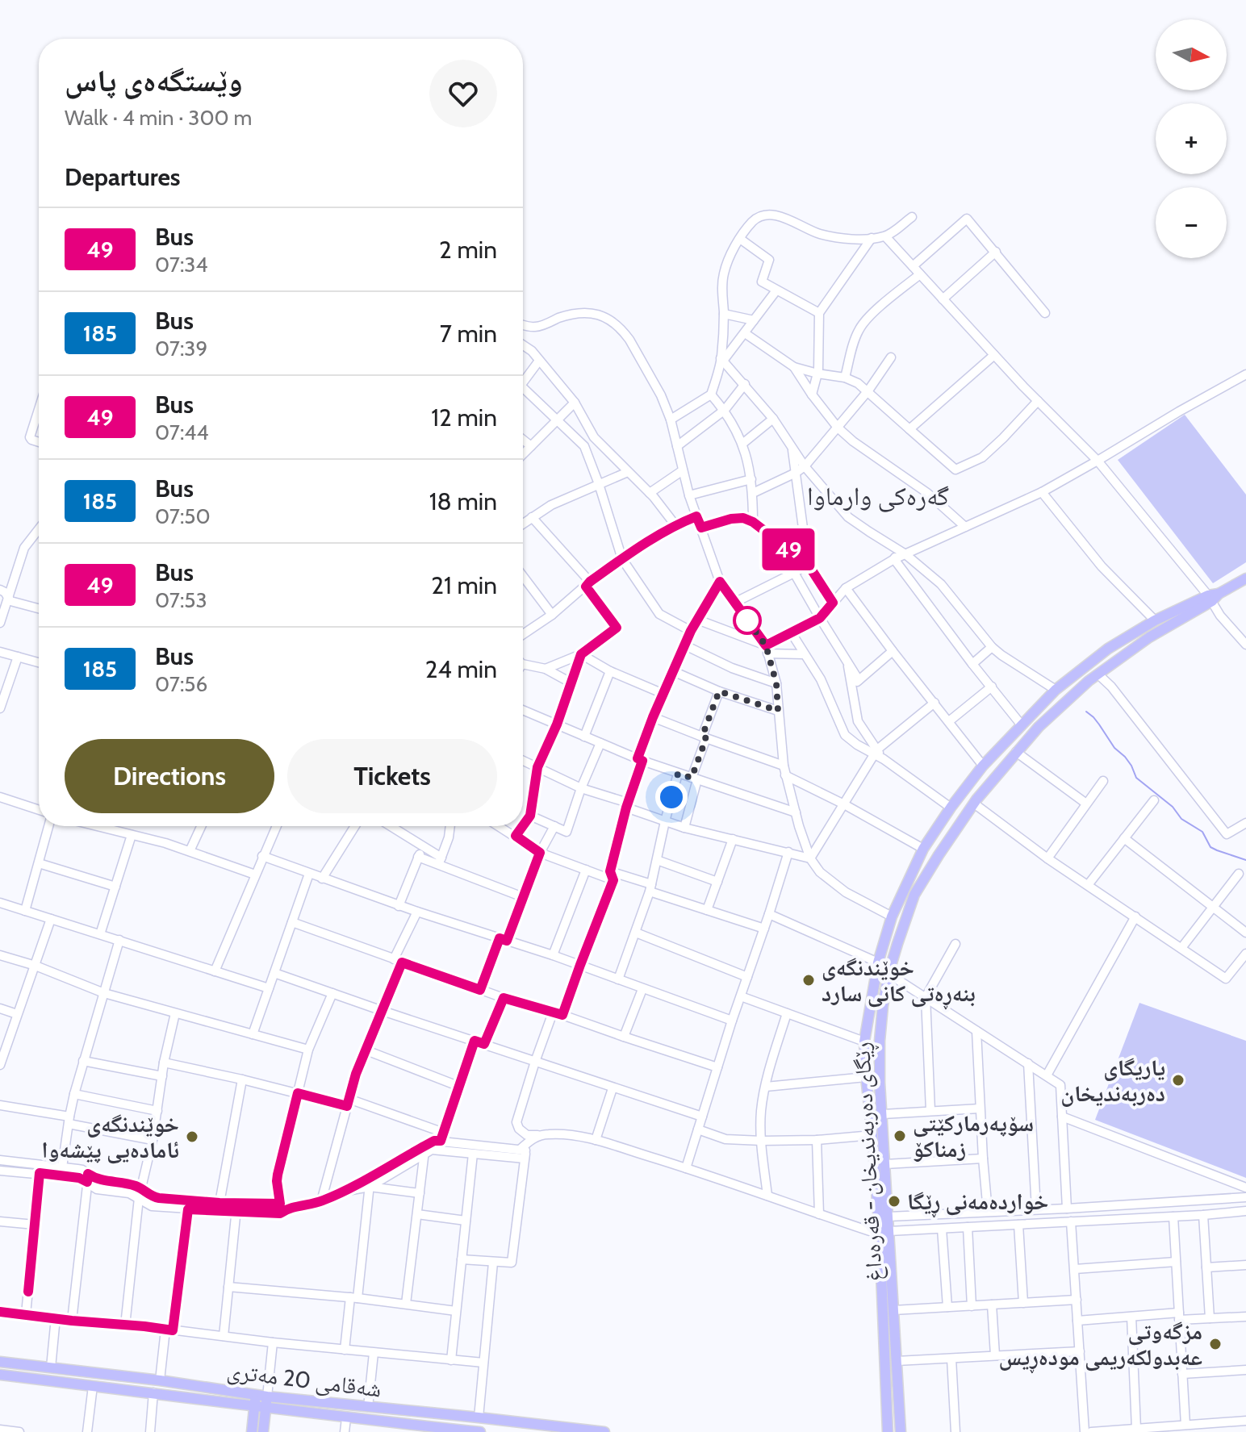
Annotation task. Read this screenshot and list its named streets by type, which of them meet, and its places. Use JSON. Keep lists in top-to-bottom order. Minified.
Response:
{"streets":{"main road":["ڕێگای دەربەندیخان - قەرەداغ","شەقامی 20 مەتری"]},"districts":["گەرەکی وارماوا"],"places":["خوێندنگەی بنەڕەتی کانی سارد","یاریگاى ده‌ربه‌ندیخان","سۆپەرمارکێتی زمناکۆ","خوێندنگەی ئامادەیی پێشەوا","خواردەمەنی ڕێگا","مزگەوتی عەبدولکەریمی مودەڕیس"],"lines":["bus line 49"],"north":"right","page":{"on_map":"49","map_buttons":["+","−"],"heading":[["وێستگەەی پاس","Walk · 4 min · 300 m"],"Departures"],"list":[{"mark":"49","name":"Bus","note":"07:34","value":"2 min"},{"mark":"185","name":"Bus","note":"07:39","value":"7 min"},{"mark":"49","name":"Bus","note":"07:44","value":"12 min"},{"mark":"185","name":"Bus","note":"07:50","value":"18 min"},{"mark":"49","name":"Bus","note":"07:53","value":"21 min"},{"mark":"185","name":"Bus","note":"07:56","value":"24 min"}],"buttons":["Directions","Tickets"]}}
